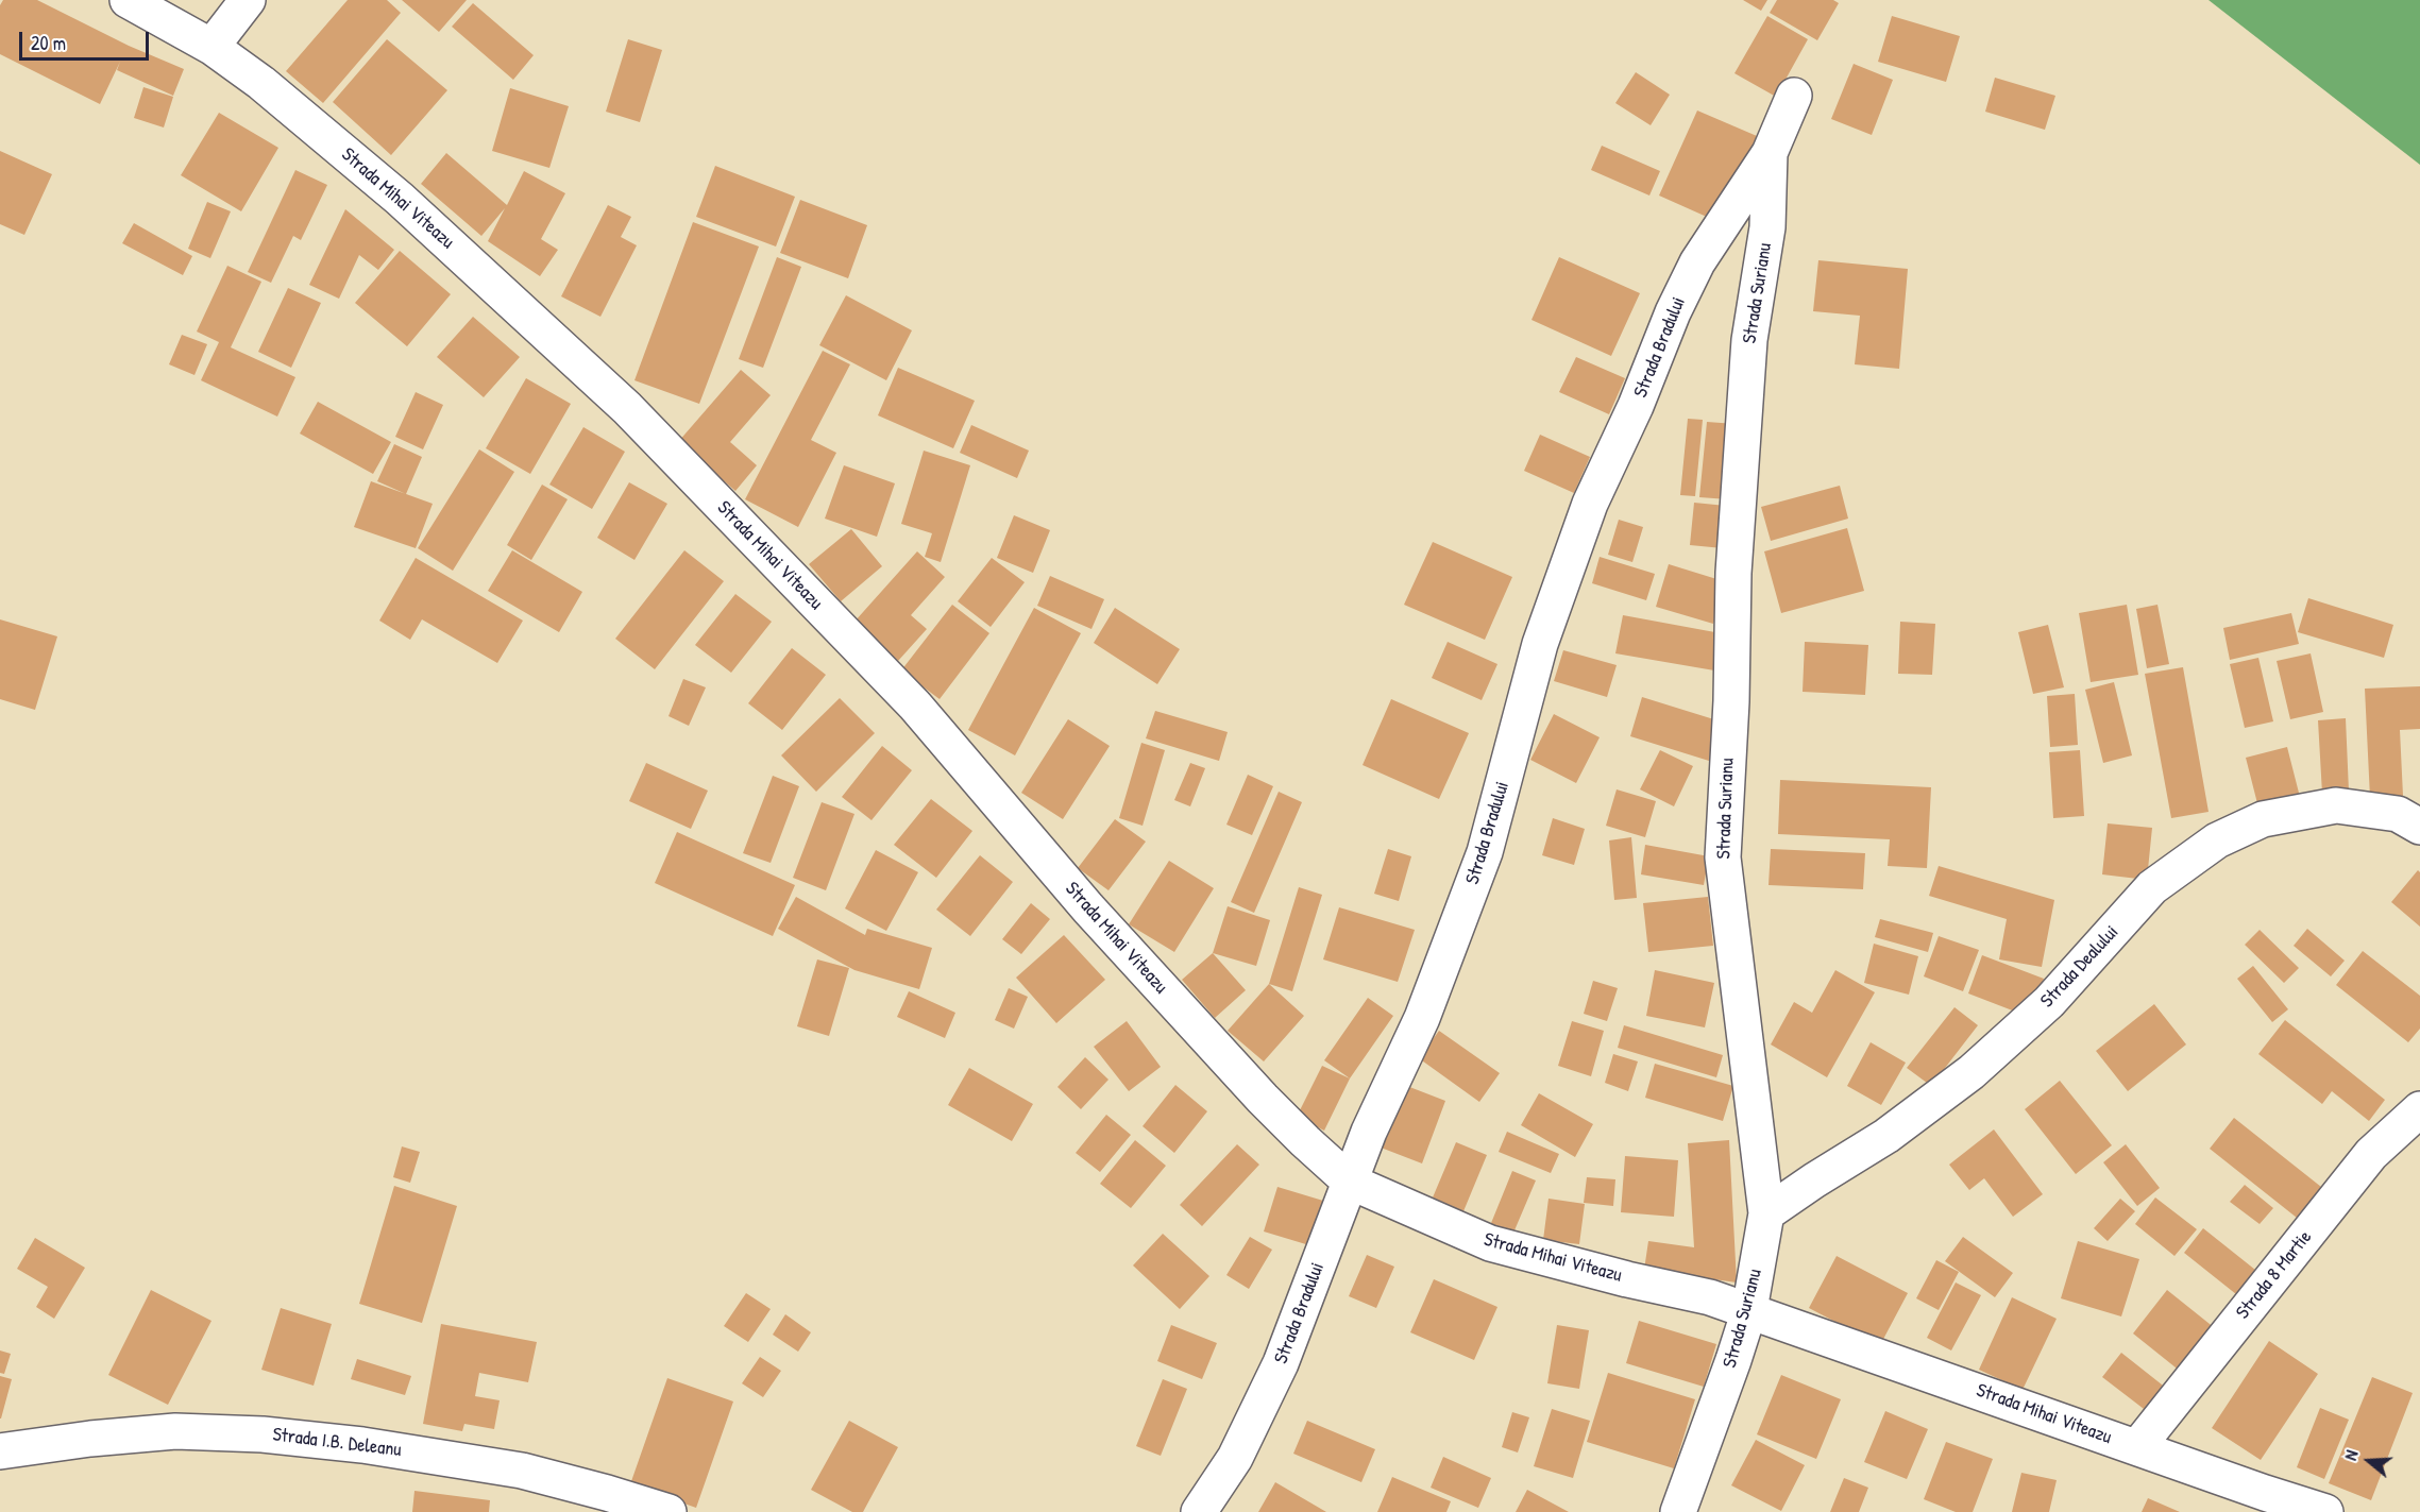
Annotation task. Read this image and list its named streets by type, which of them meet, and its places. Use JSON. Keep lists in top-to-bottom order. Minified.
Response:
{"streets":{"street":["Strada Mihai Viteazu","Strada Surianu","Strada Bradului","Strada Dealului","Strada 8 Martie","Strada I.B. Deleanu"]},"crossings":[["Strada Mihai Viteazu","Strada Surianu"],["Strada Mihai Viteazu","Strada Bradului"],["Strada Mihai Viteazu","Strada 8 Martie"],["Strada Surianu","Strada Bradului"],["Strada Surianu","Strada Dealului"]],"scale_bar":"20 m","north":"left"}
